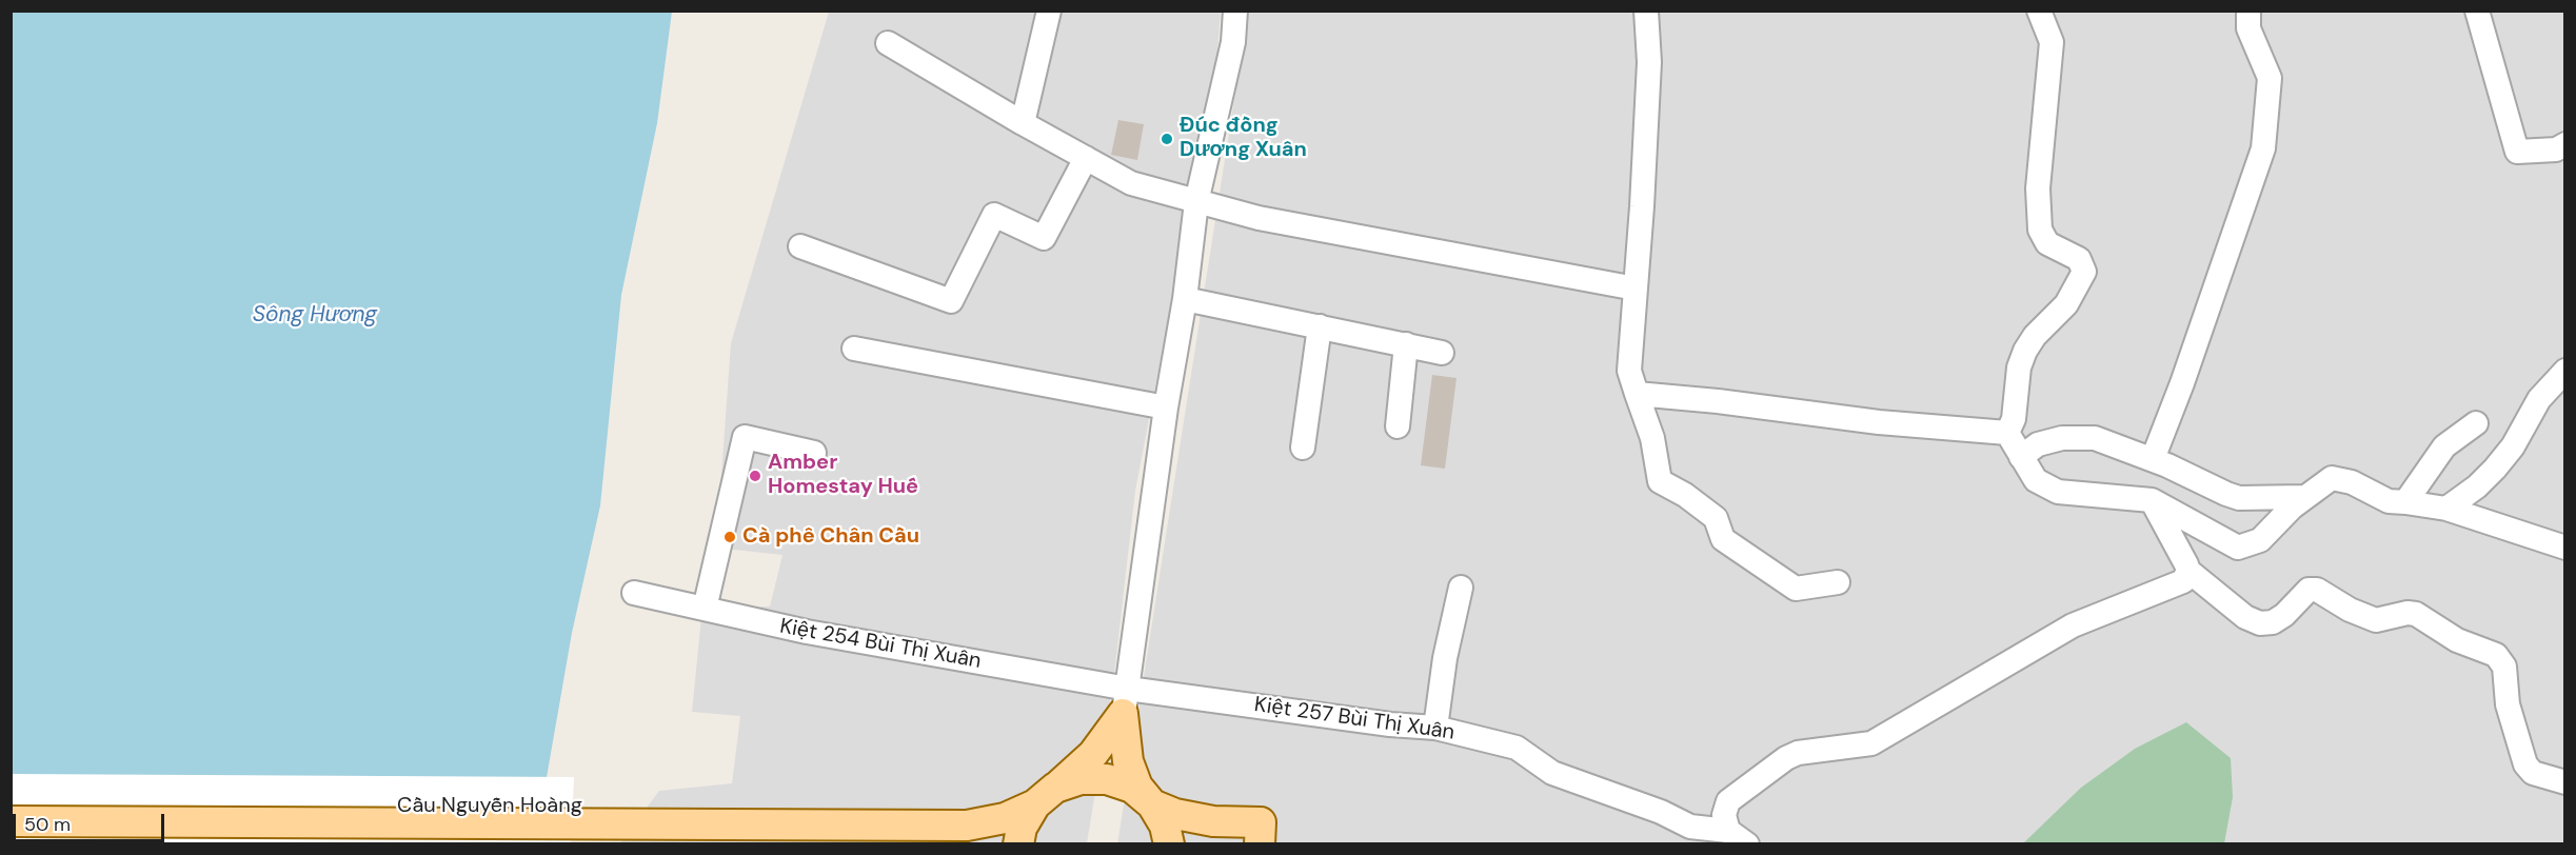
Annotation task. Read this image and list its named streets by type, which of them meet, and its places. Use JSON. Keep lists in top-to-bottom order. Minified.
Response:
{"streets":{"main road":["Cầu Nguyễn Hoàng"],"street":["Kiệt 254 Bùi Thị Xuân","Kiệt 257 Bùi Thị Xuân"]},"crossings":[["Kiệt 254 Bùi Thị Xuân","Kiệt 257 Bùi Thị Xuân"]],"water":["Sông Hương"],"places":["Đúc đồng Dương Xuân","Amber Homestay Huế","Cà phê Chân Cầu"],"scale_bar":"50 m"}
